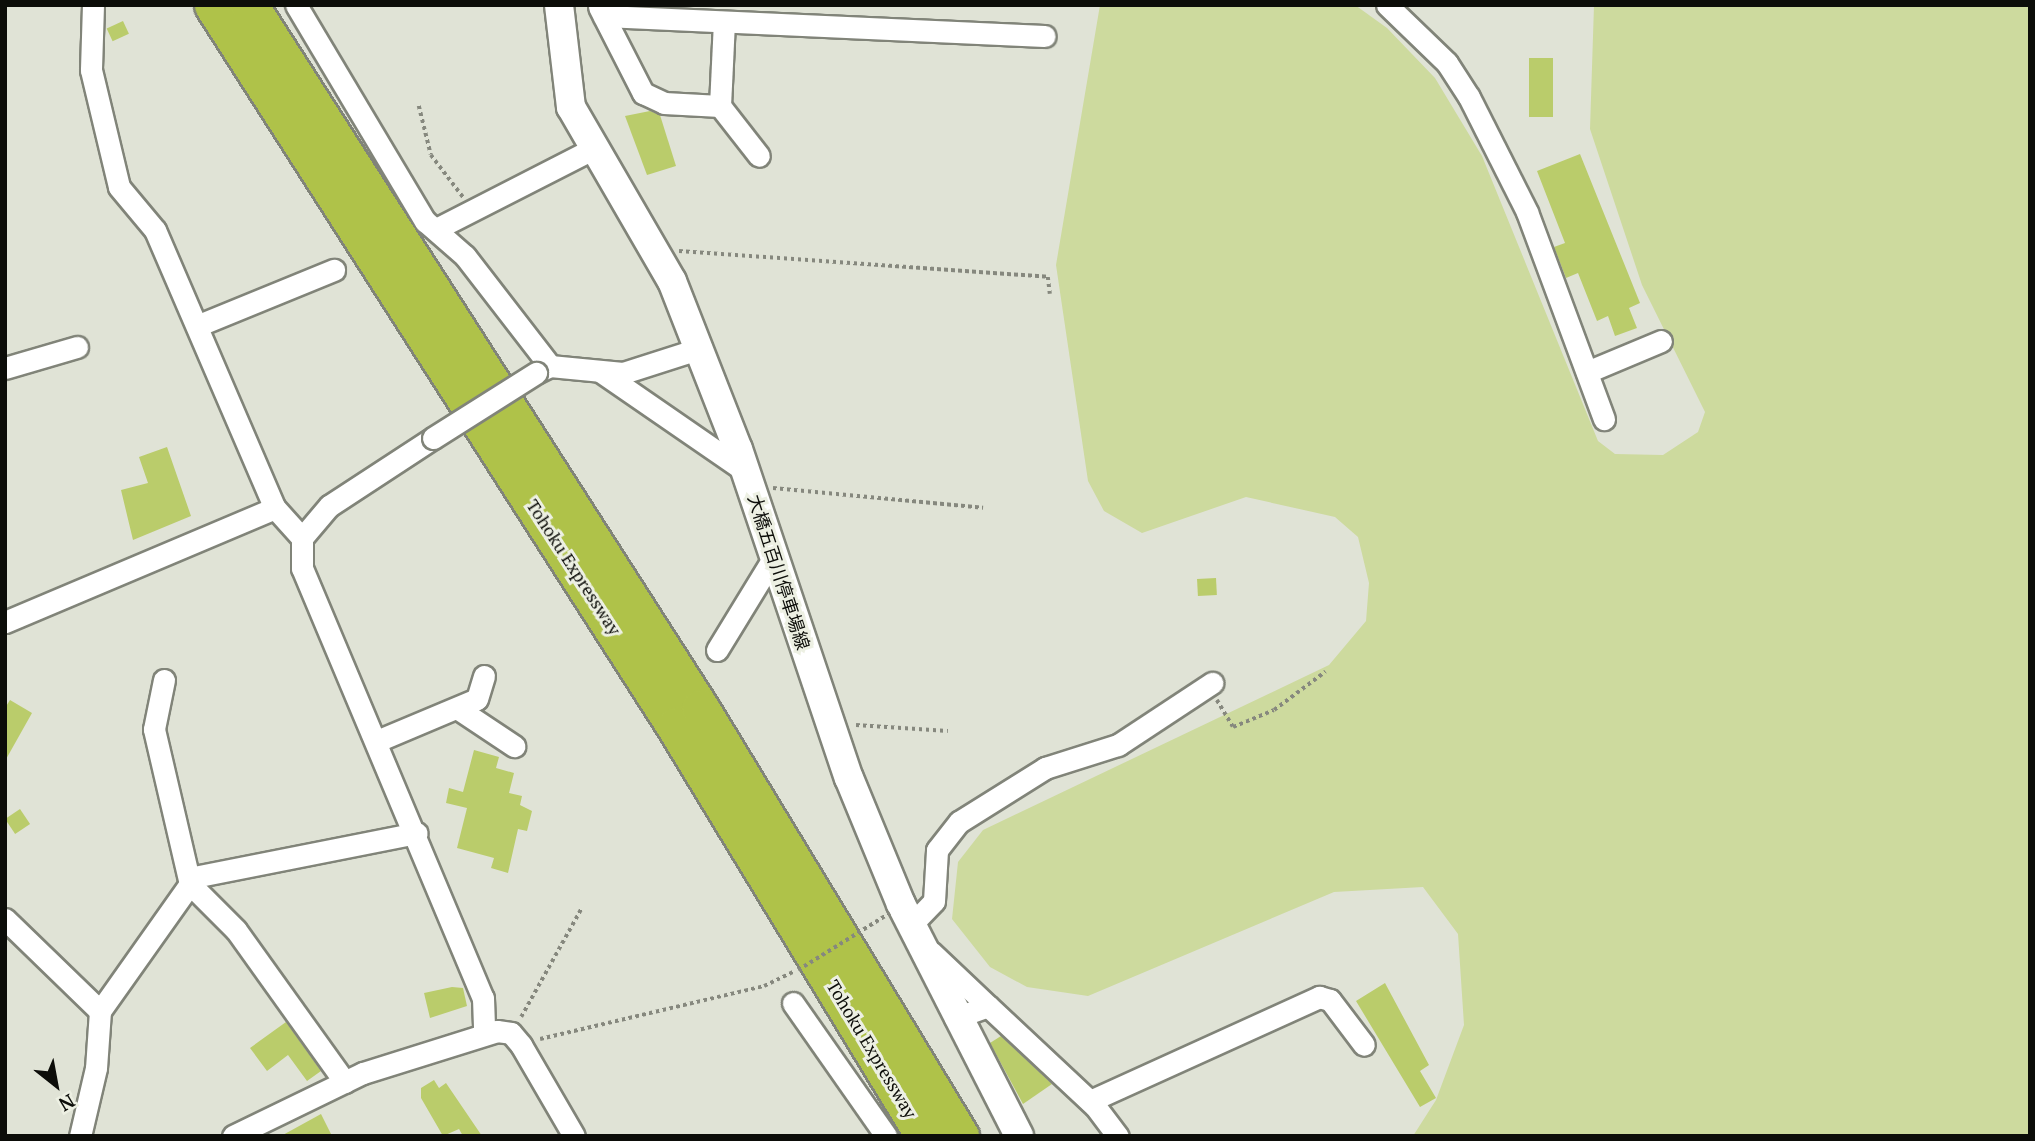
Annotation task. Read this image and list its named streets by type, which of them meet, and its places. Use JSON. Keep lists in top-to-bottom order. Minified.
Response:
{"streets":{"highway":["Tohoku Expressway"],"main road":["大橋五百川停車場線"]},"north":"bottom right"}
